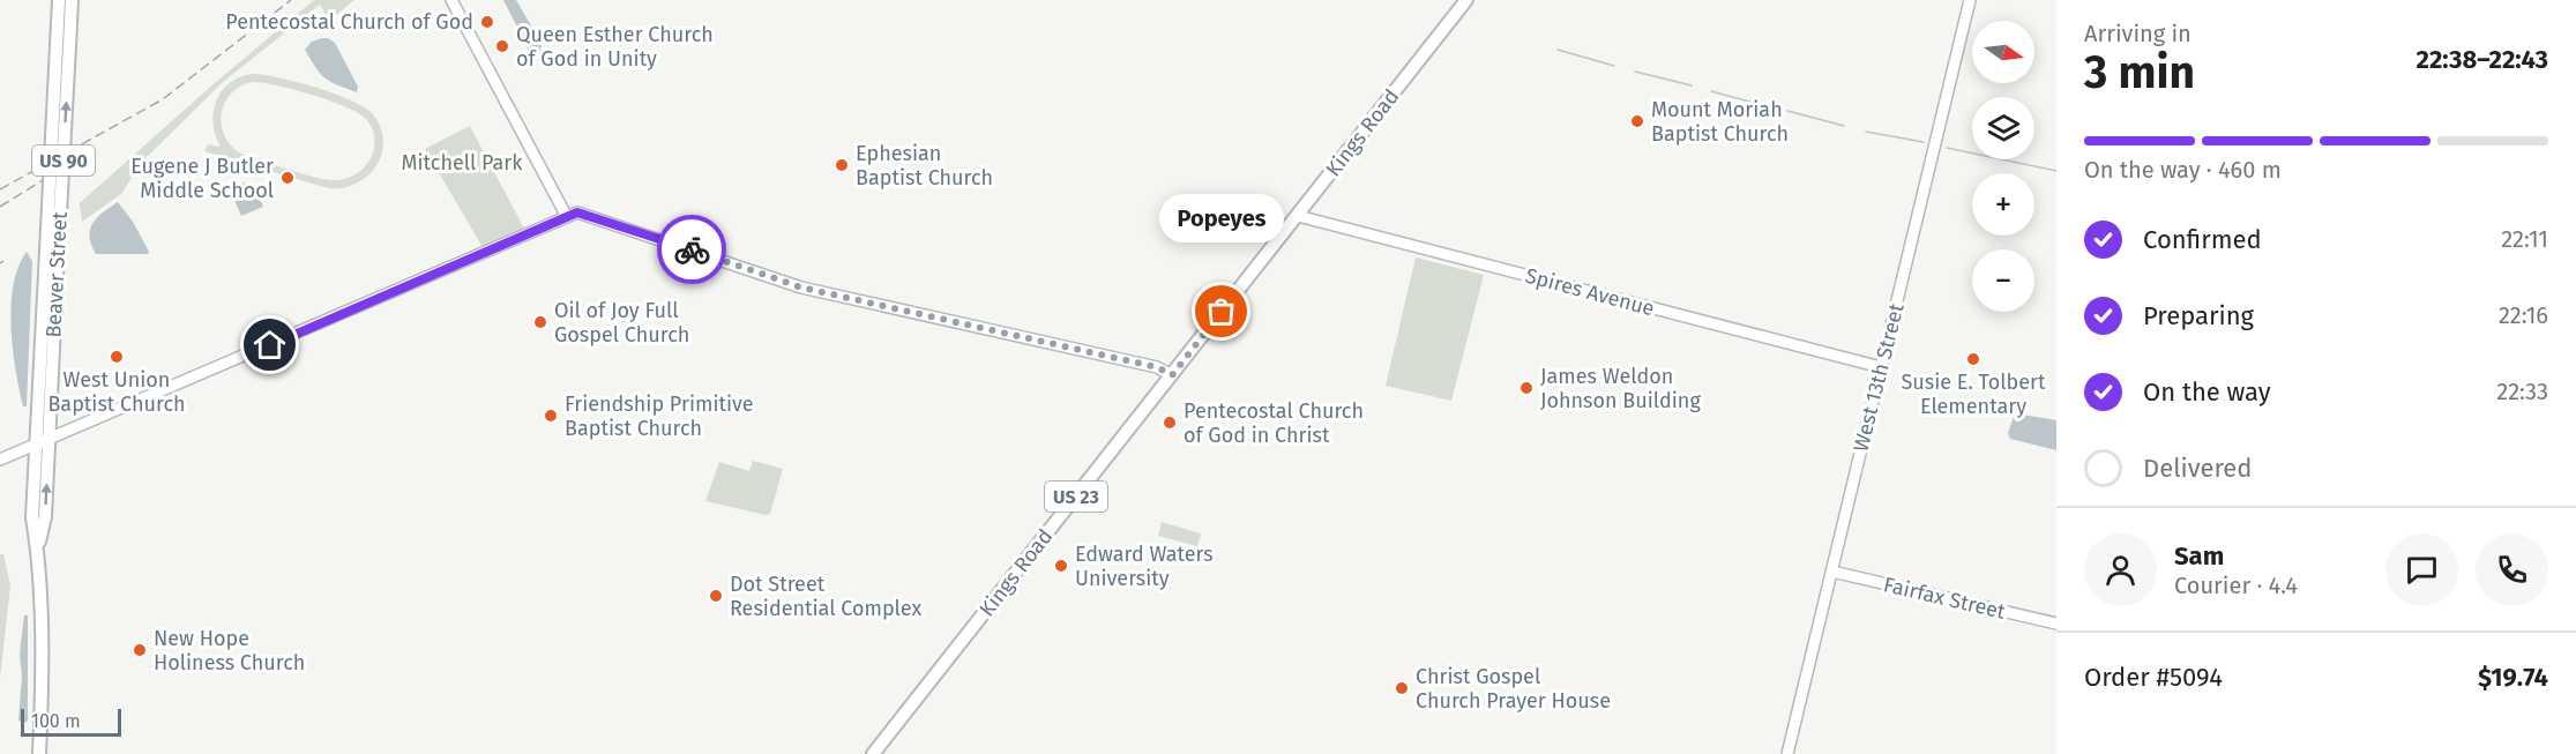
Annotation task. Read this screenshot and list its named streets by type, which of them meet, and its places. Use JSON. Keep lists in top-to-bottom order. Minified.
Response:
{"streets":{"main road":["Kings Road","US 90","Beaver Street","US 23"],"street":["Spires Avenue","West 13th Street","Fairfax Street"]},"crossings":[["Kings Road","Spires Avenue"],["Spires Avenue","West 13th Street"],["West 13th Street","Fairfax Street"]],"parks":["Mitchell Park"],"places":["Pentecostal Church of God","Queen Esther Church of God in Unity","Mount Moriah Baptist Church","Ephesian Baptist Church","Eugene J Butler Middle School","Popeyes","Oil of Joy Full Gospel Church","West Union Baptist Church","Susie E. Tolbert Elementary","James Weldon Johnson Building","Friendship Primitive Baptist Church","Pentecostal Church of God in Christ","Edward Waters University","Dot Street Residential Complex","New Hope Holiness Church","Christ Gospel Church Prayer House"],"scale_bar":"100 m","north":"right","page":{"heading":["3 min","Arriving in","22:38–22:43"],"panel":["Sam","Courier · 4.4","Order #5094","$19.74"],"map_buttons":["+","−"],"bar":"On the way · 460 m","bubble":"Popeyes","list":[["Confirmed","22:11"],["Preparing","22:16"],["On the way","22:33"],"Delivered"],"scale":"100 m"}}
